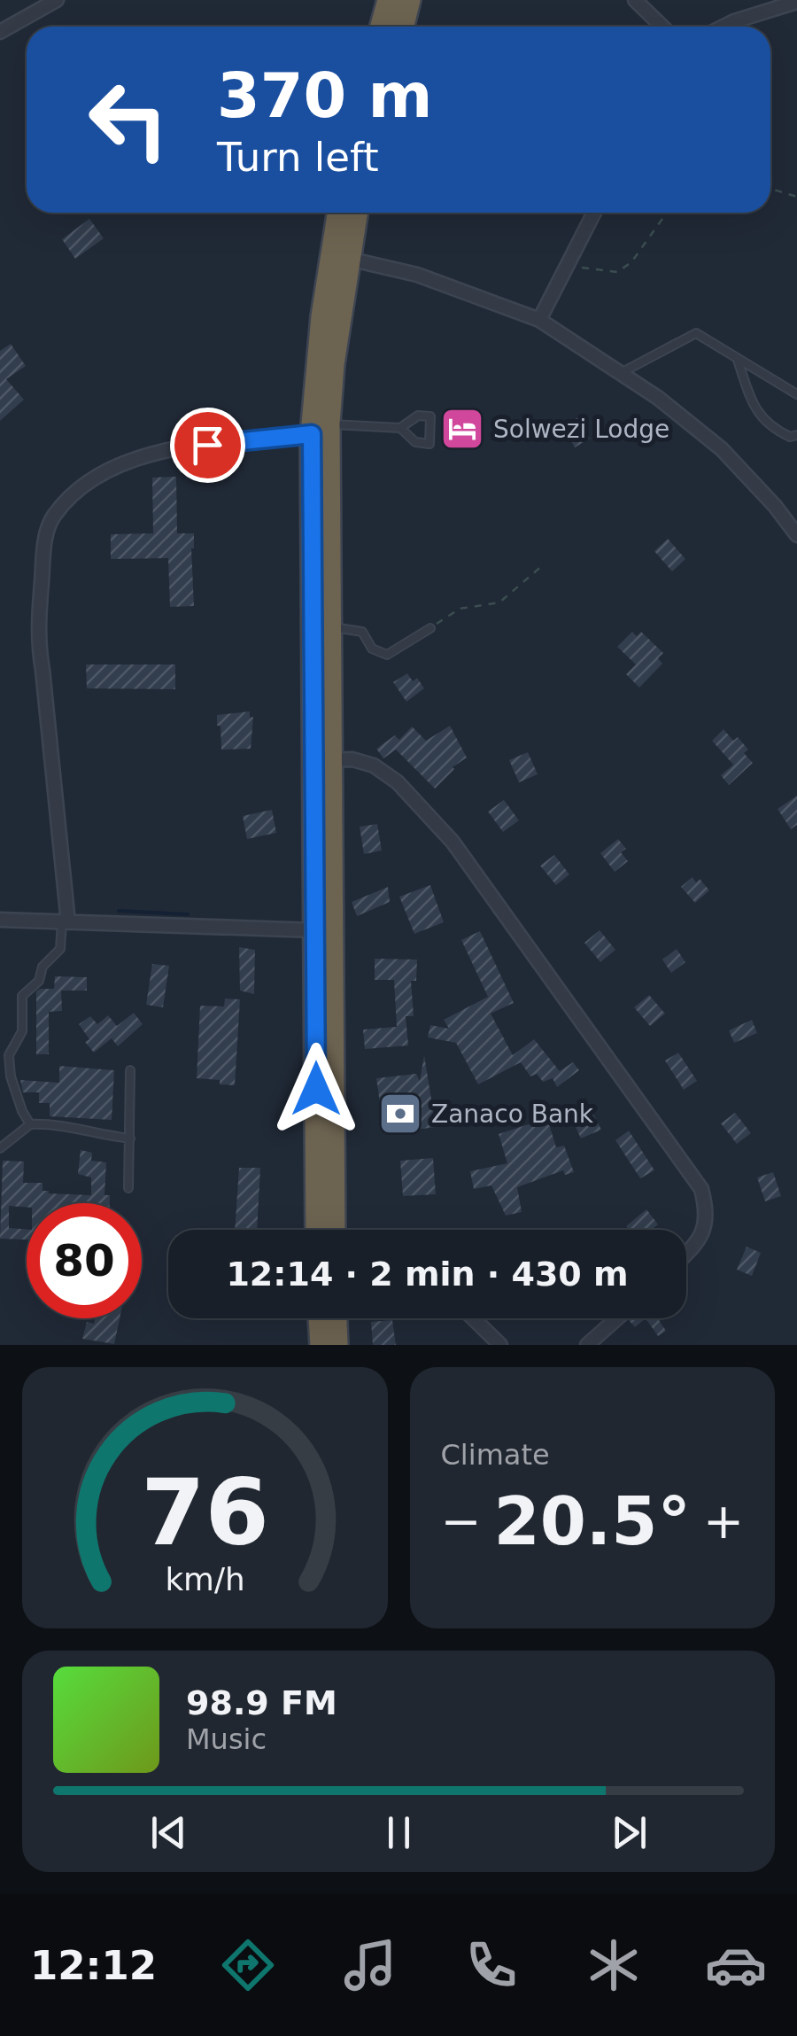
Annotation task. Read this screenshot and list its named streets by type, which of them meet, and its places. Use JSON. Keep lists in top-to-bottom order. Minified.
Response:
{"places":{"hotel":["Solwezi Lodge"],"bank":["Zanaco Bank"]},"page":{"turn":["370 m","Turn left"],"limit":"80","trip":"12:14 · 2 min · 430 m","tile":"Climate","heat":["−","20.5°","+"],"song":["98.9 FM","Music"],"tabs":"12:12","gauge":["76","km/h"]}}
